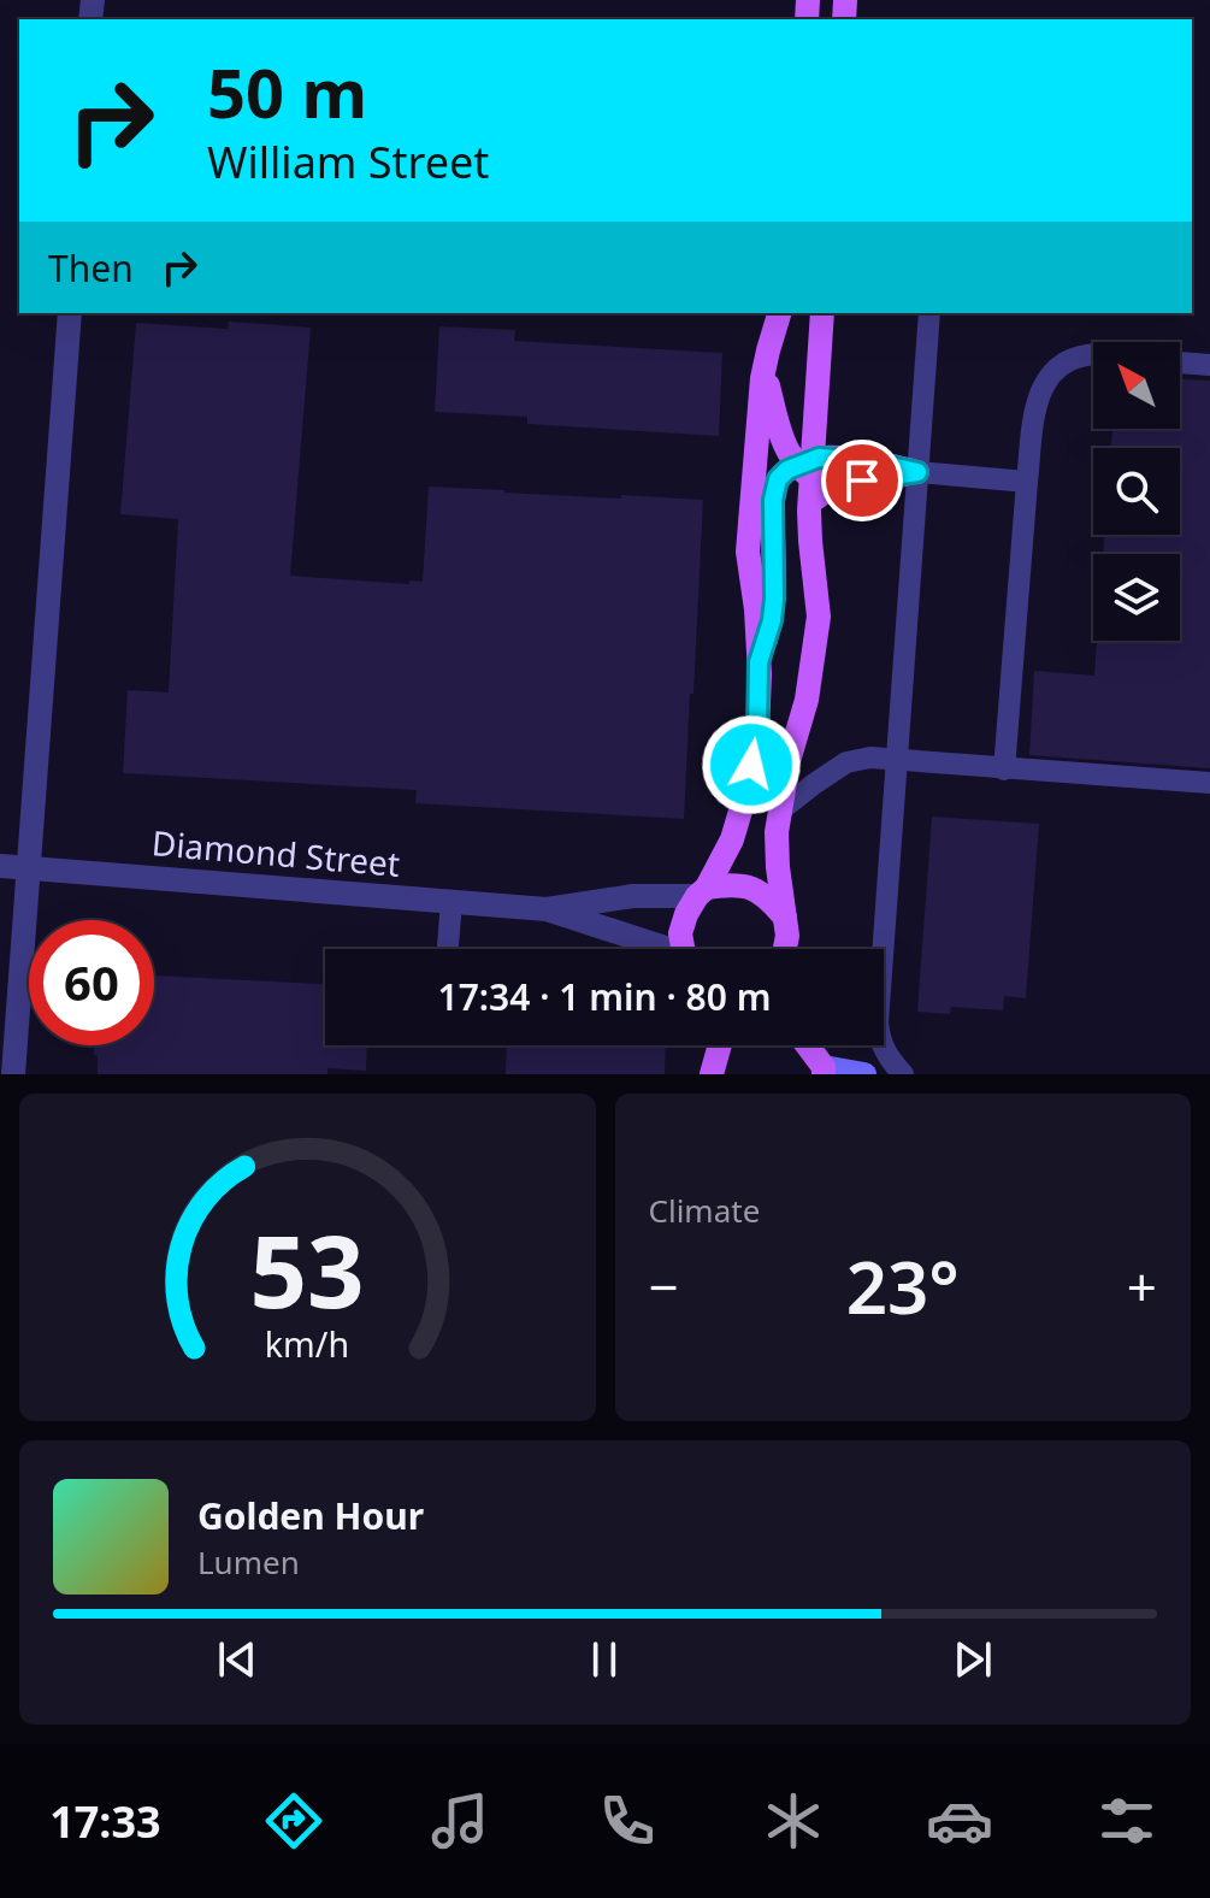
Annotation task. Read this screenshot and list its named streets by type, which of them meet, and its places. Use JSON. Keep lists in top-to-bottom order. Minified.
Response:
{"streets":{"street":["Diamond Street"]},"north":"top left","page":{"turn":["50 m","William Street"],"then":"Then","limit":"60","trip":"17:34 · 1 min · 80 m","tile":"Climate","heat":["−","23°","+"],"song":["Golden Hour","Lumen"],"tabs":"17:33","gauge":["53","km/h"]}}
